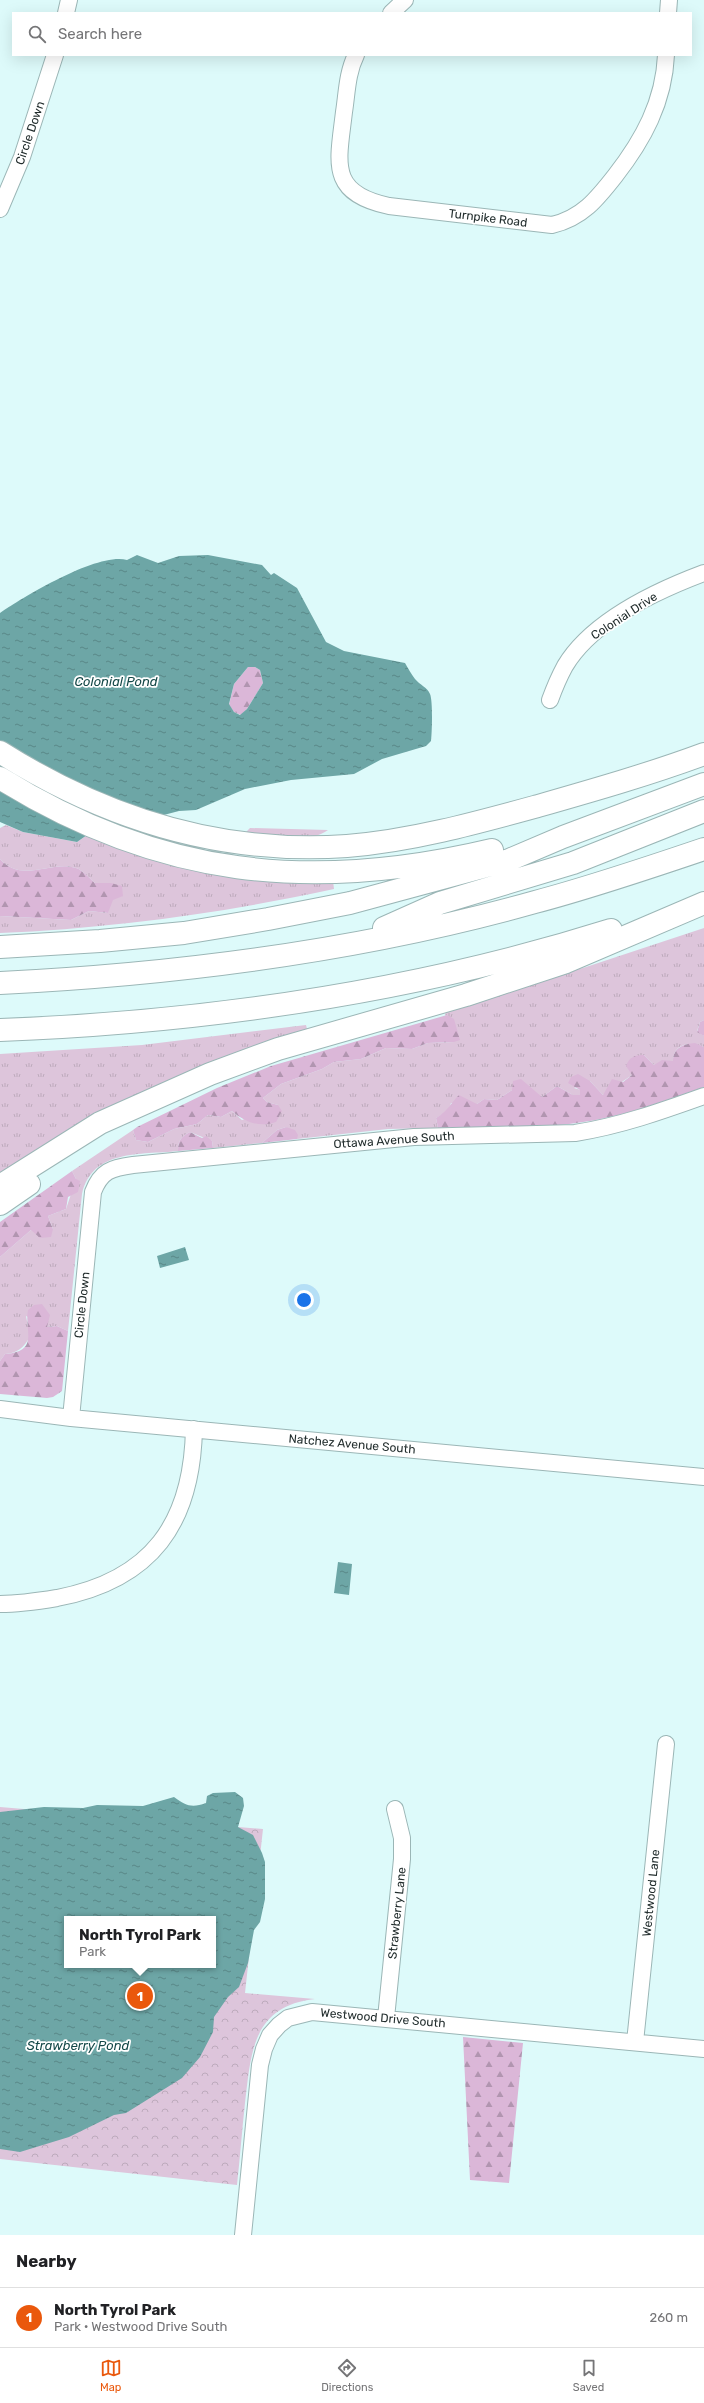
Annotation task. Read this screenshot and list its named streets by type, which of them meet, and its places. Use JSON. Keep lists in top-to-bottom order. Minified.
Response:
{"streets":{"street":["Circle Down","Turnpike Road","Colonial Drive","Ottawa Avenue South","Natchez Avenue South","Westwood Lane","Strawberry Lane","Westwood Drive South"]},"crossings":[["Circle Down","Ottawa Avenue South"],["Circle Down","Natchez Avenue South"],["Westwood Lane","Westwood Drive South"],["Strawberry Lane","Westwood Drive South"]],"water":["Colonial Pond","Strawberry Pond"],"page":{"search":"Search here","popup":["North Tyrol Park","Park"],"pins":"1","heading":"Nearby","list":[{"mark":"1","name":"North Tyrol Park","note":"Park · Westwood Drive South","value":"260 m"}],"nav":["Map","Directions","Saved"]}}
